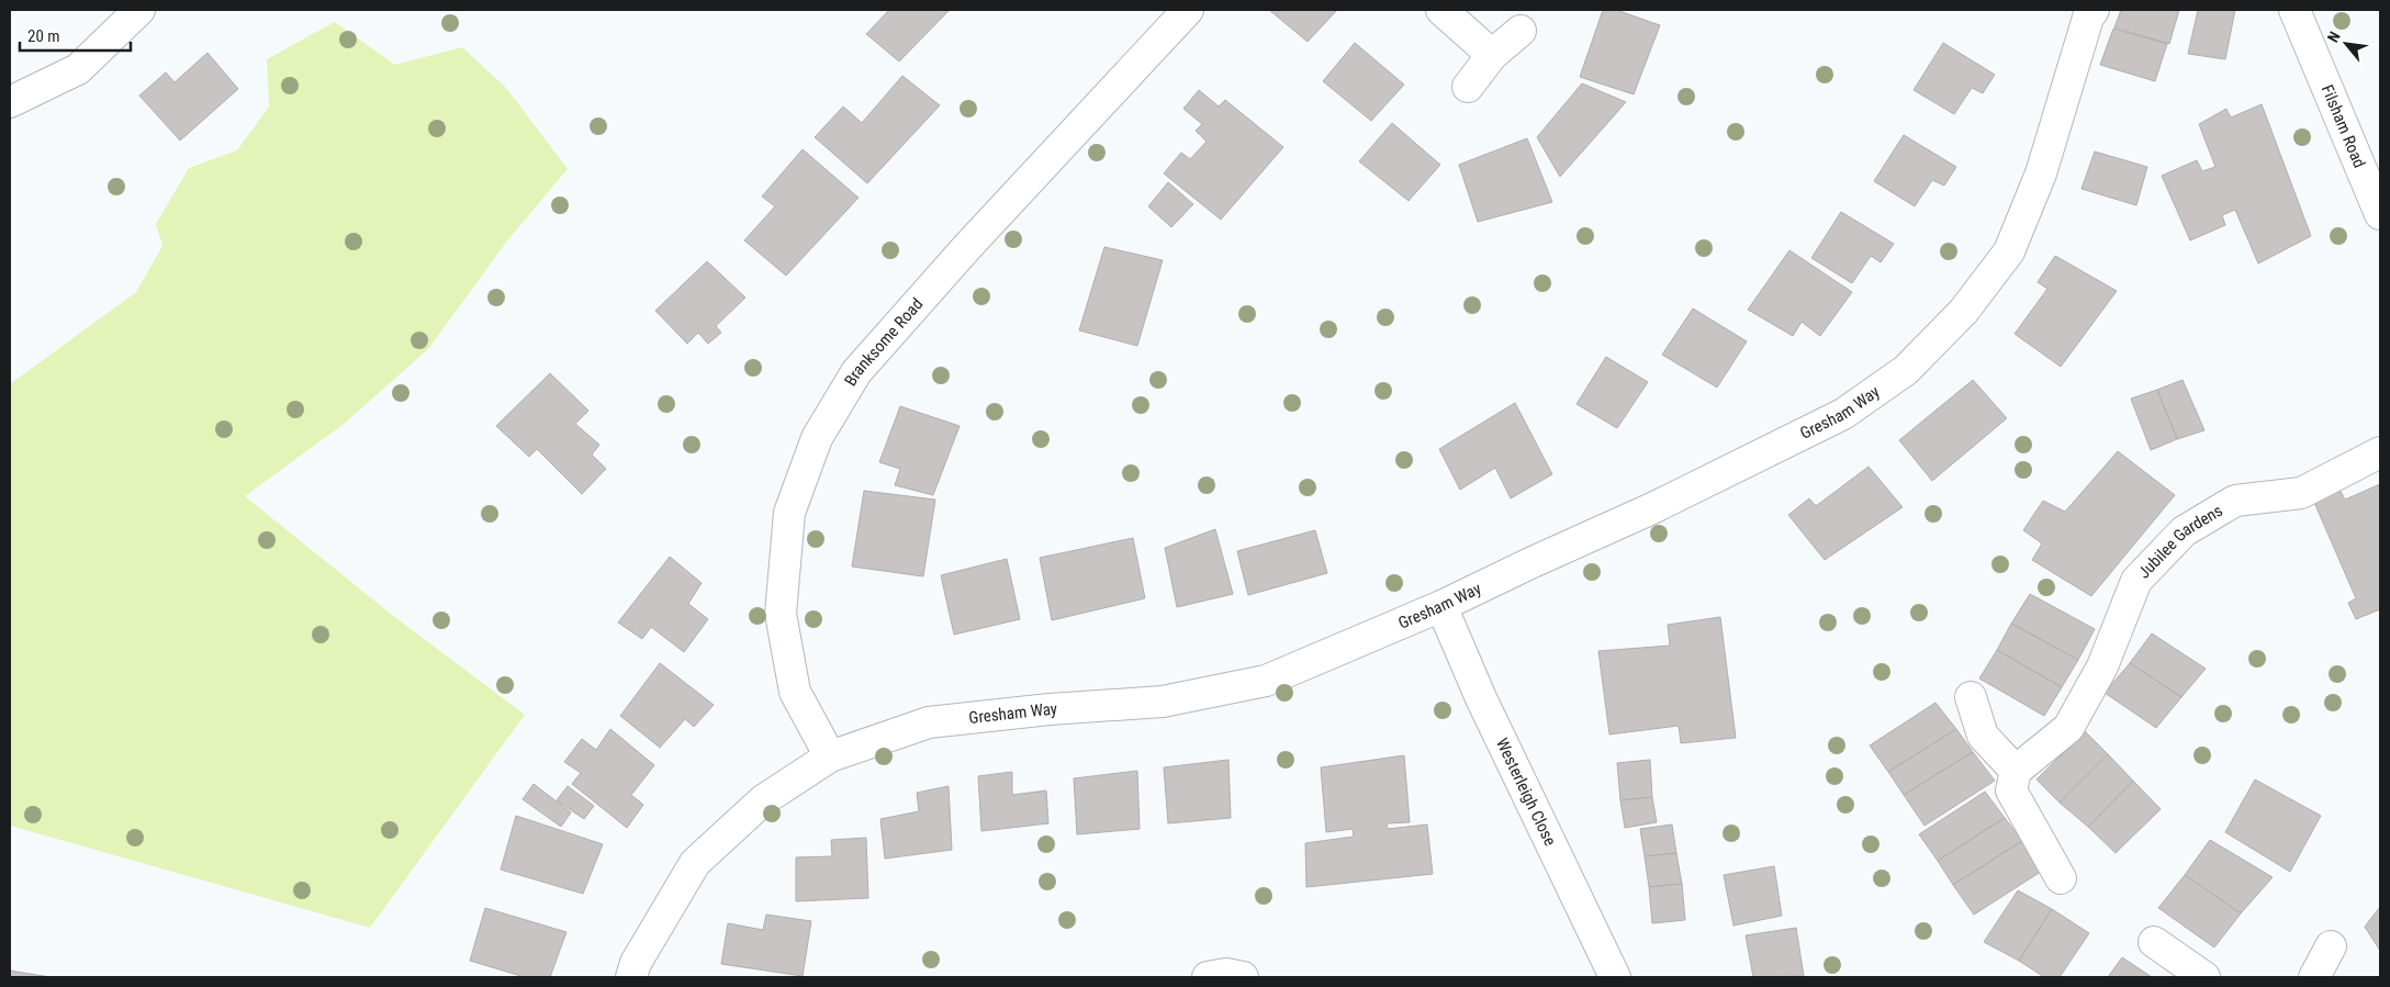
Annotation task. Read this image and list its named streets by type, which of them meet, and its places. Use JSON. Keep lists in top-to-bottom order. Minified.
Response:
{"streets":{"street":["Filsham Road","Branksome Road","Gresham Way","Jubilee Gardens","Westerleigh Close"]},"crossings":[["Branksome Road","Gresham Way"],["Gresham Way","Westerleigh Close"]],"scale_bar":"20 m","north":"top left"}
